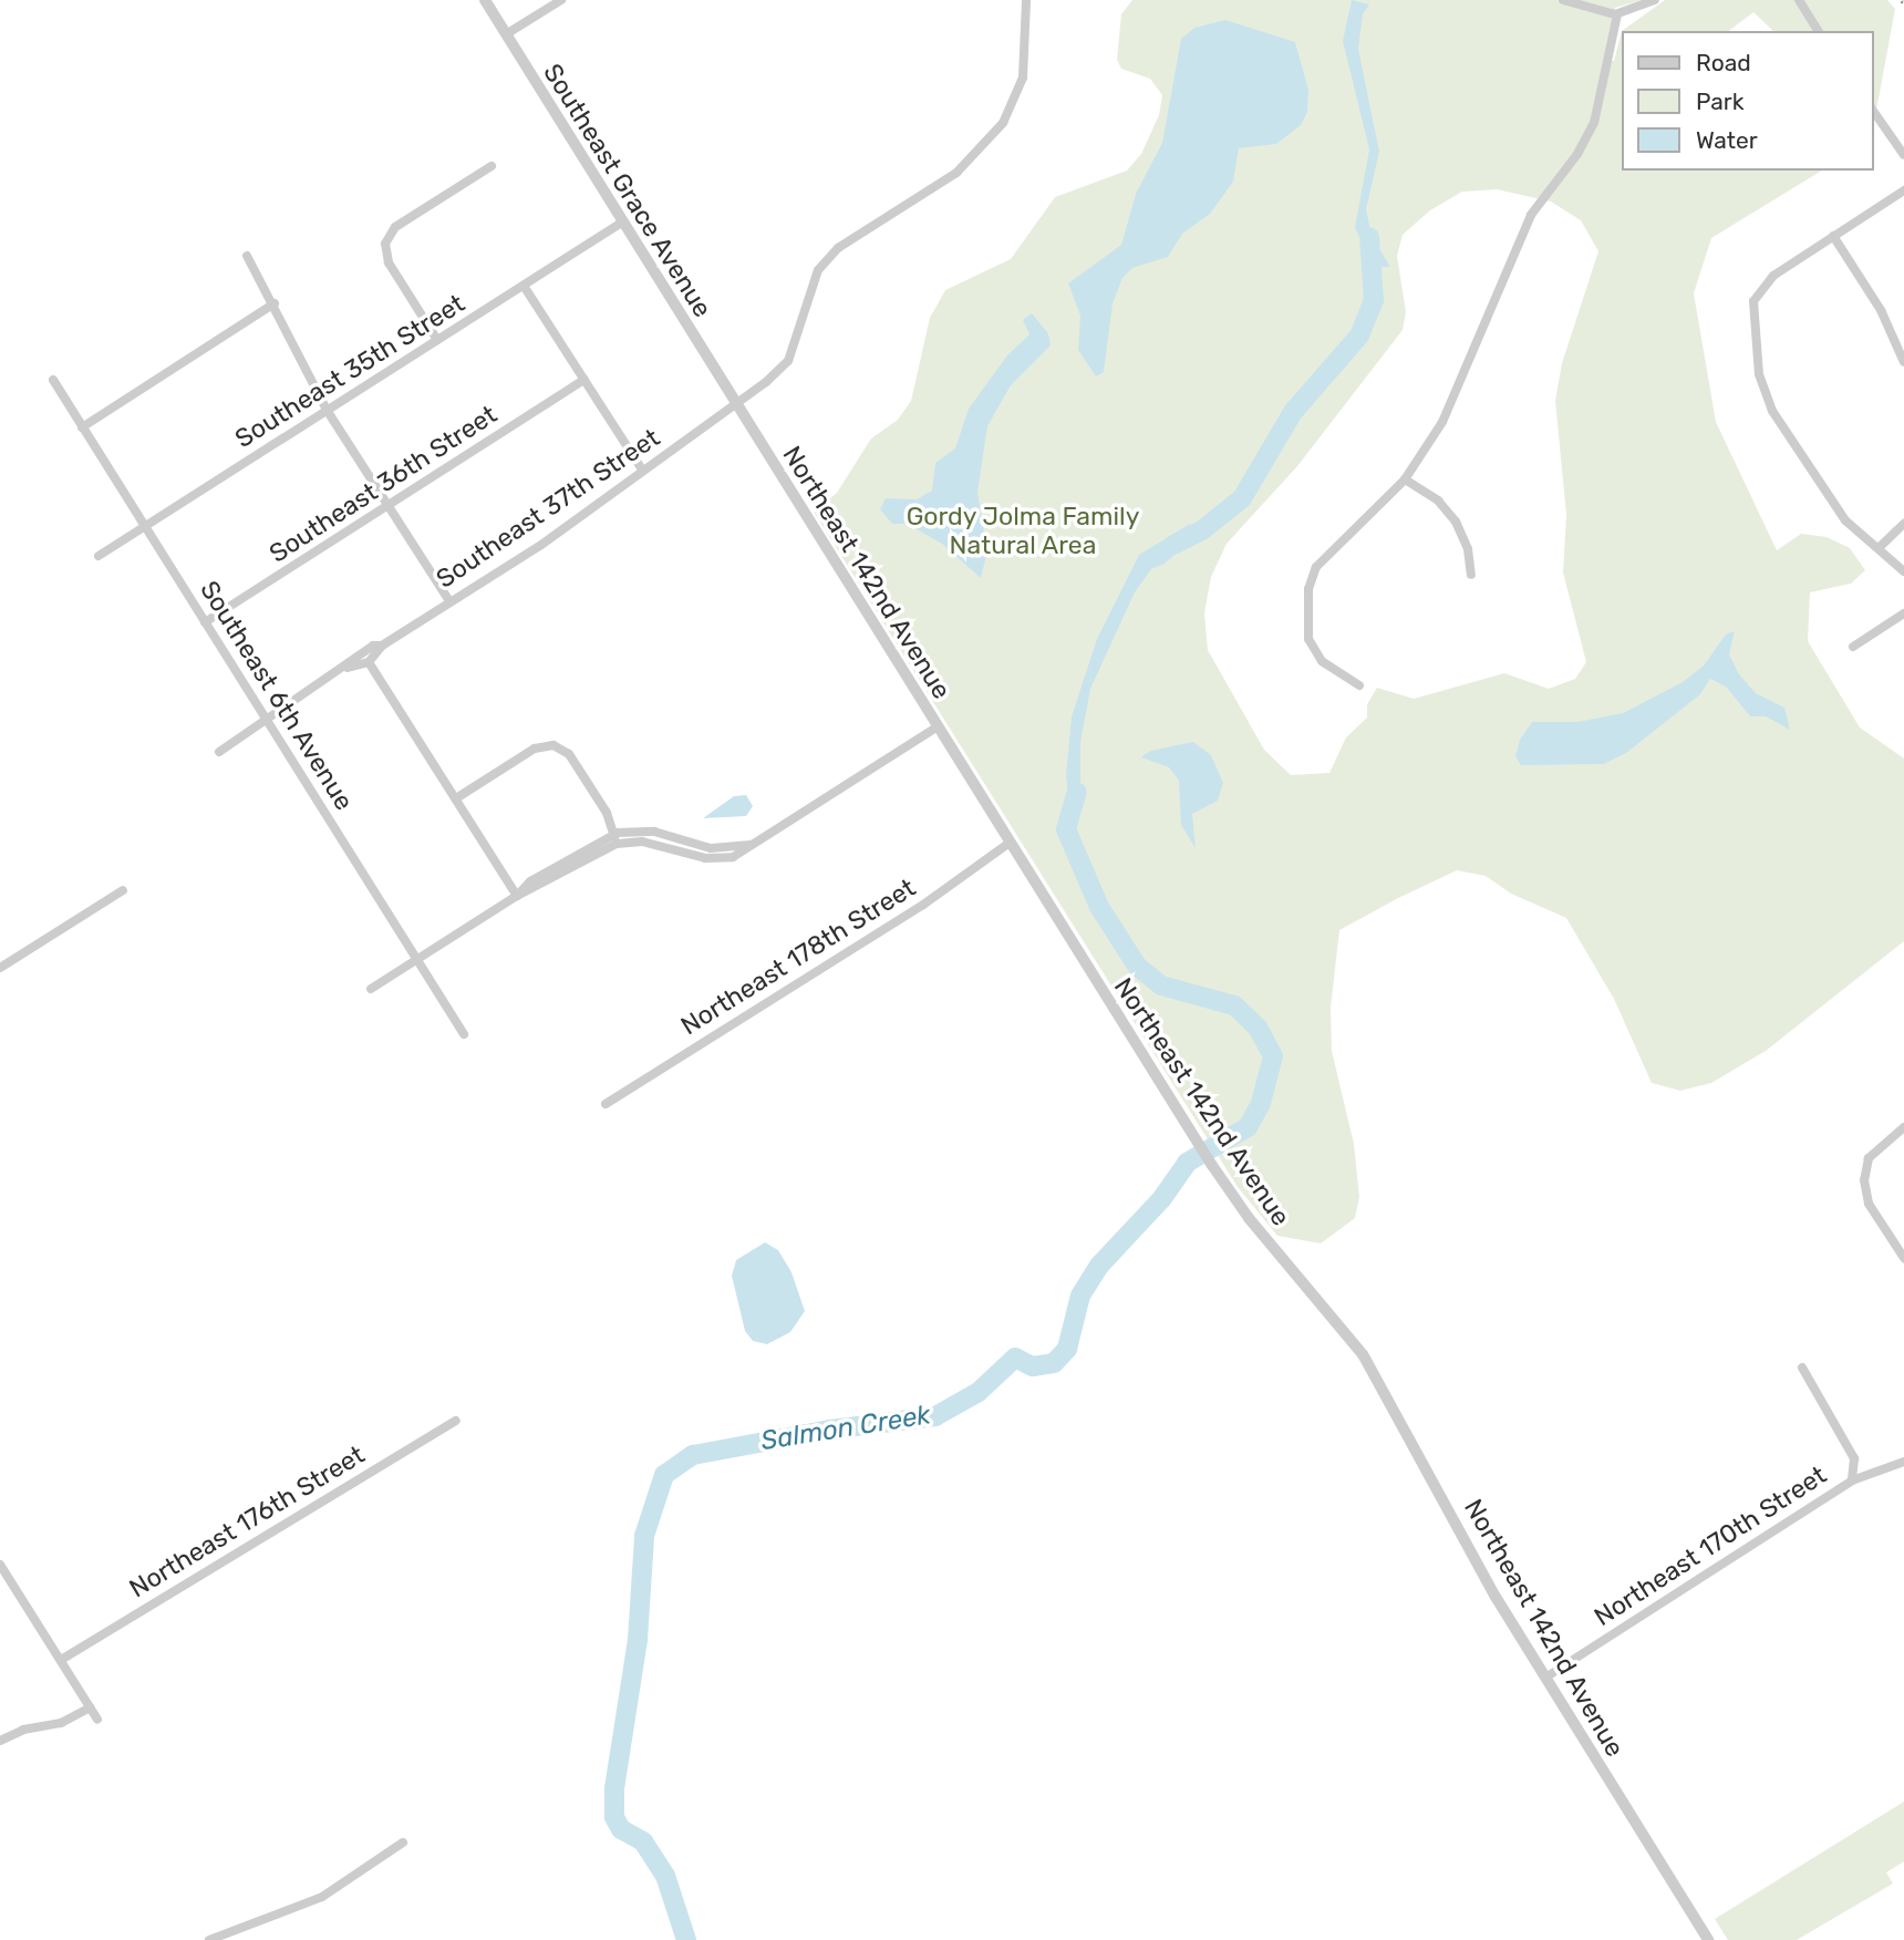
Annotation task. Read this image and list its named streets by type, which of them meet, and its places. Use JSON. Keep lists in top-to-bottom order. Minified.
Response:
{"streets":{"street":["Southeast Grace Avenue","Southeast 35th Street","Southeast 36th Street","Southeast 37th Street","Northeast 142nd Avenue","Southeast 6th Avenue","Northeast 178th Street","Northeast 176th Street","Northeast 170th Street"]},"crossings":[["Southeast Grace Avenue","Southeast 35th Street"],["Southeast Grace Avenue","Southeast 37th Street"],["Southeast Grace Avenue","Northeast 142nd Avenue"],["Southeast 35th Street","Southeast 6th Avenue"],["Southeast 36th Street","Southeast 6th Avenue"],["Southeast 37th Street","Northeast 142nd Avenue"],["Southeast 37th Street","Southeast 6th Avenue"],["Northeast 142nd Avenue","Northeast 178th Street"],["Northeast 142nd Avenue","Northeast 170th Street"]],"water":["Salmon Creek"],"parks":["Gordy Jolma Family Natural Area"],"legend":["Road","Park","Water"]}
